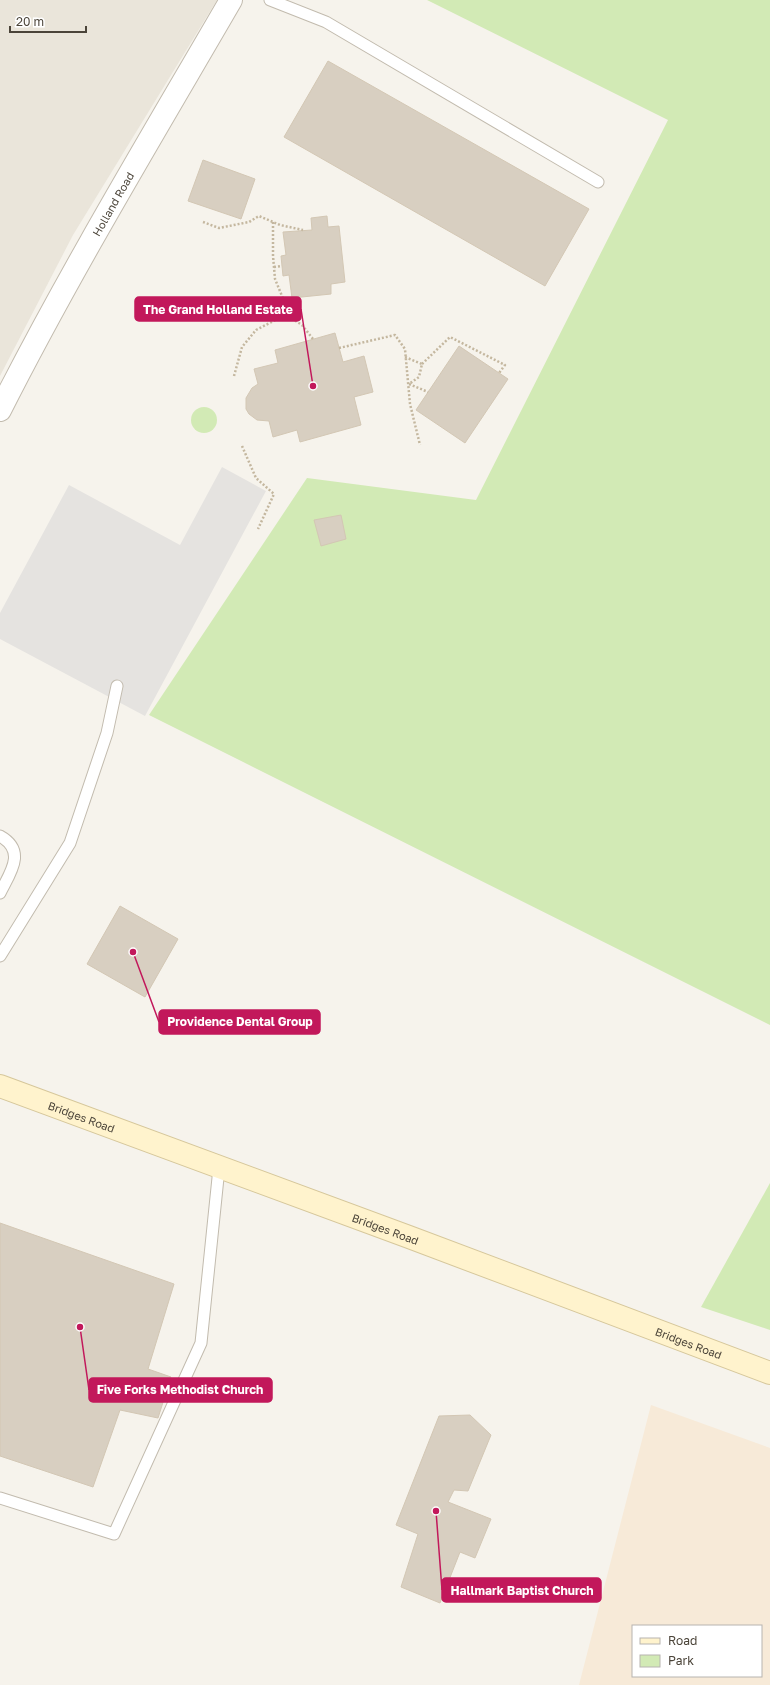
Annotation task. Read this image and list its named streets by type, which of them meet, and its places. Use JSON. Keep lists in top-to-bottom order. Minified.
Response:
{"streets":{"main road":["Bridges Road"],"street":["Holland Road"]},"places":["The Grand Holland Estate","Providence Dental Group","Five Forks Methodist Church","Hallmark Baptist Church"],"legend":["Road","Park"],"scale_bar":"20 m"}
